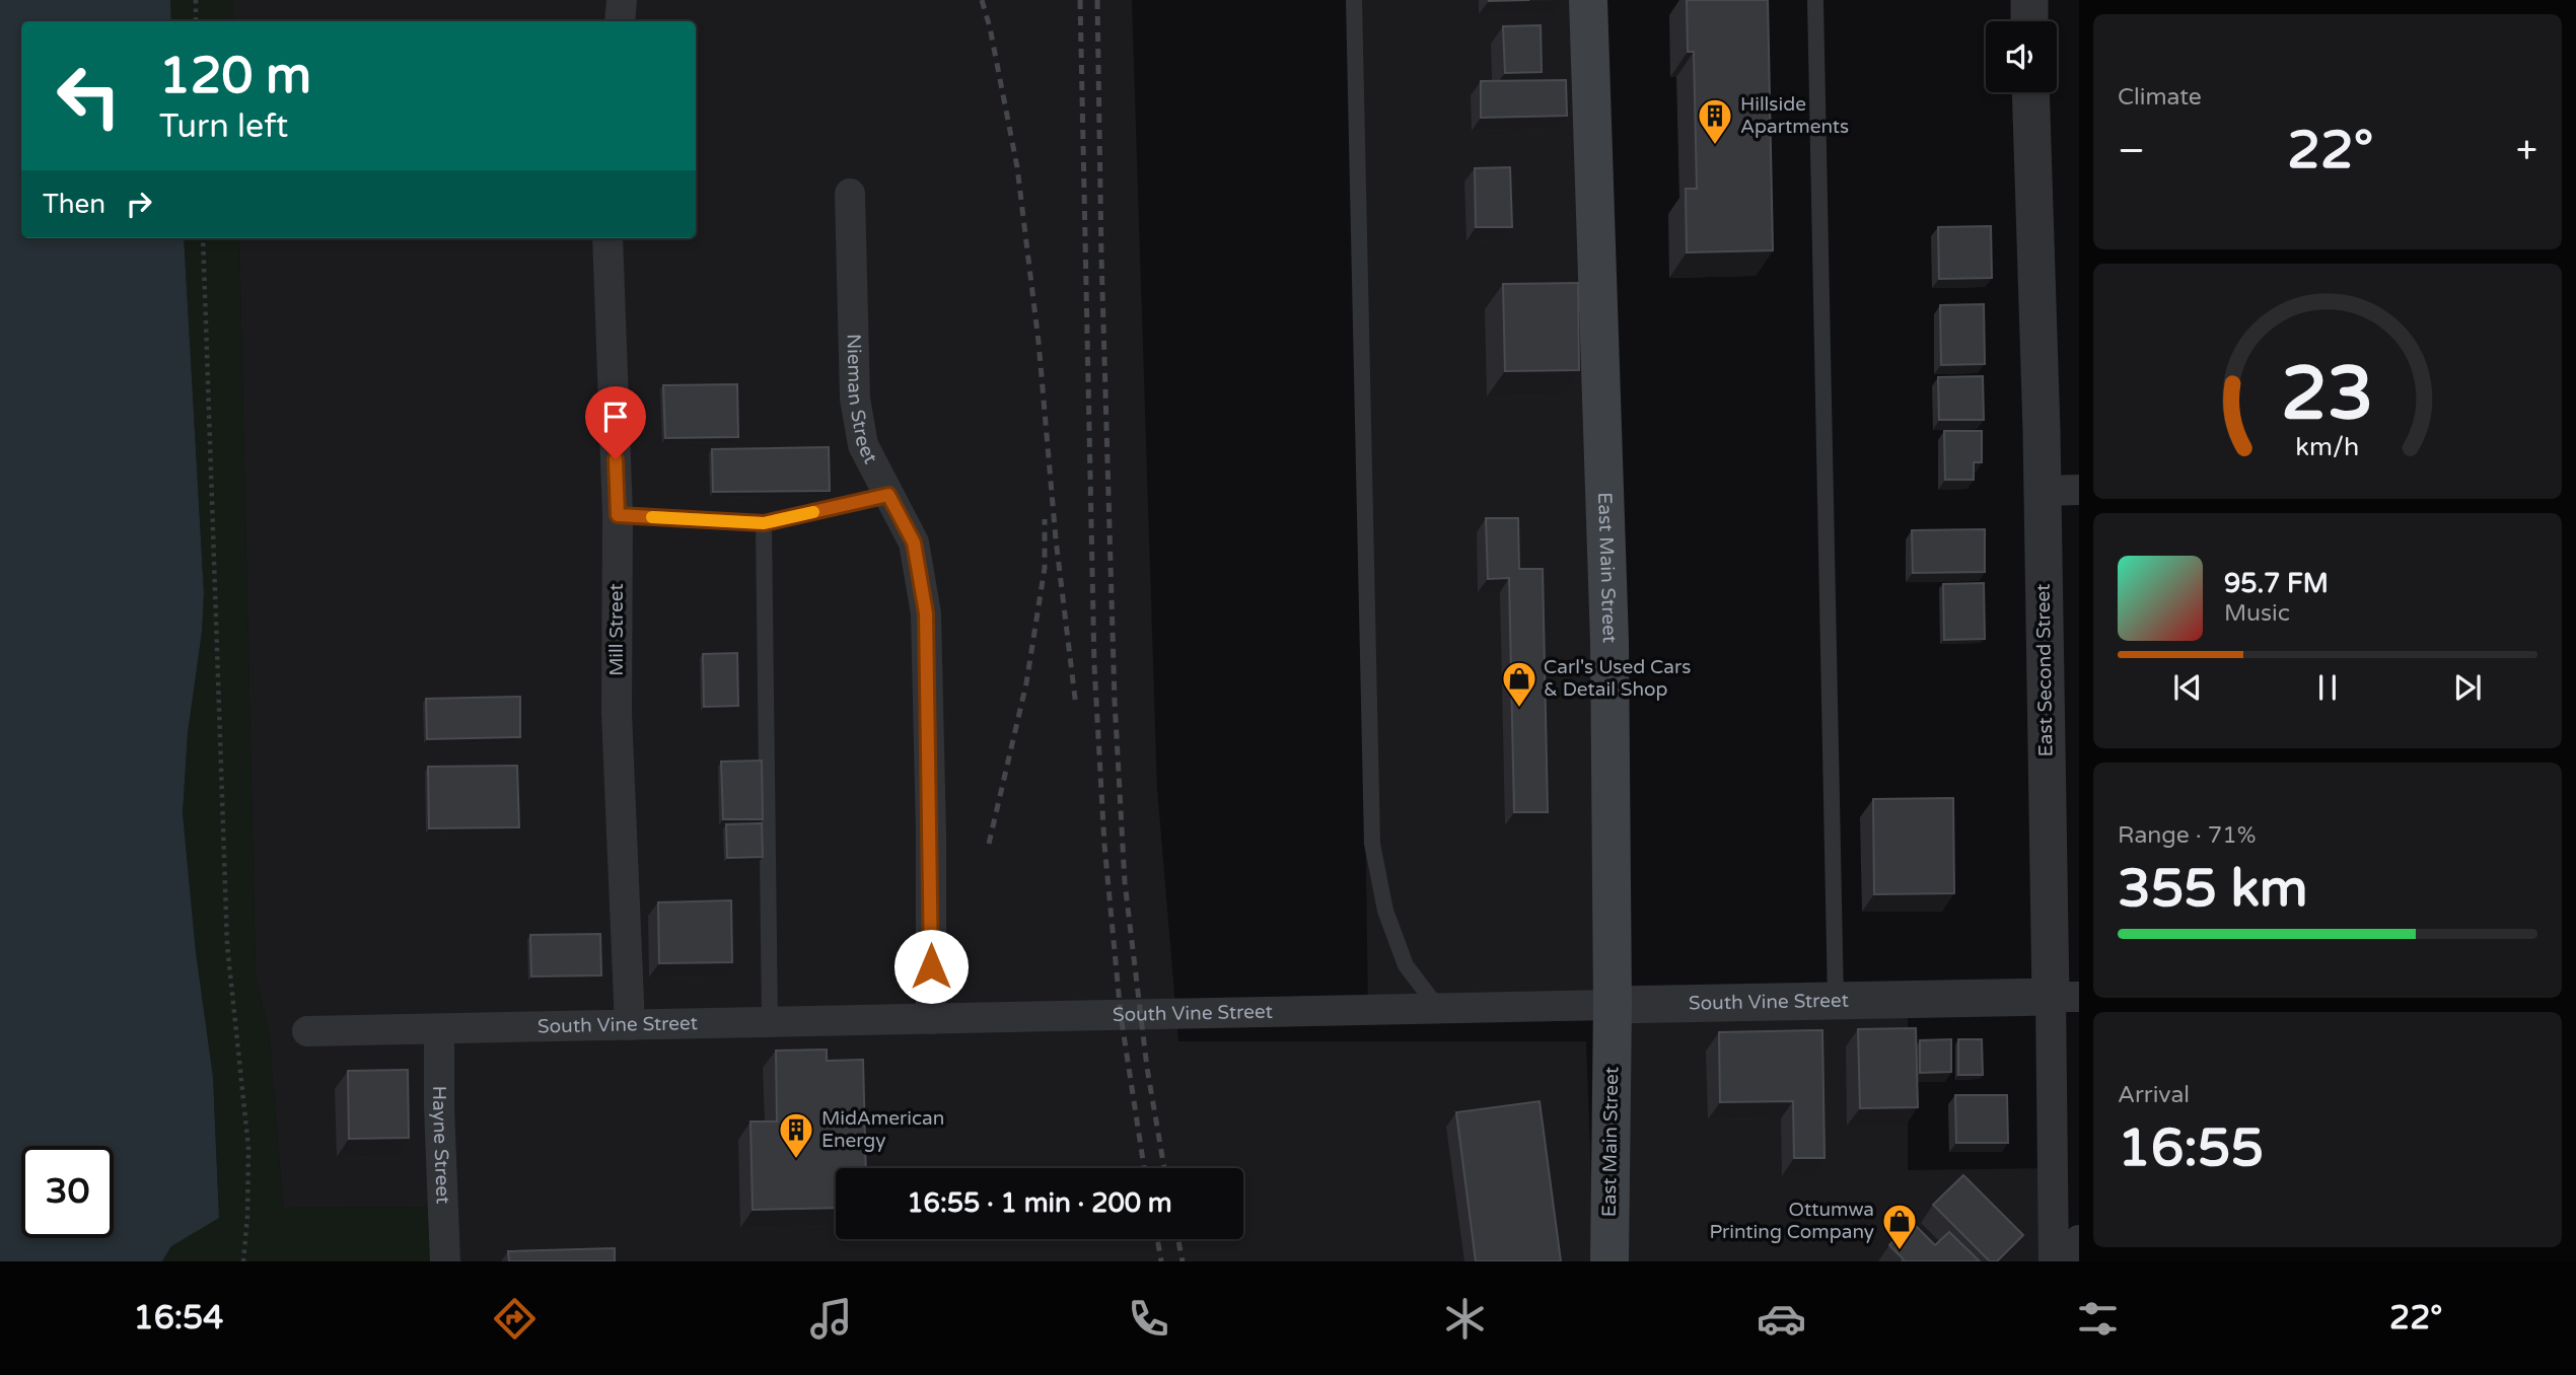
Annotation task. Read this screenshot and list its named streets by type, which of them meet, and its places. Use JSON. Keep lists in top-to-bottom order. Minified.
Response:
{"streets":{"main road":["East Main Street"],"street":["Nieman Street","Mill Street","East Second Street","South Vine Street","Hayne Street"]},"crossings":[["Nieman Street","South Vine Street"],["East Main Street","South Vine Street"],["Mill Street","South Vine Street"],["East Second Street","South Vine Street"],["South Vine Street","Hayne Street"]],"places":{"building":["Hillside Apartments","MidAmerican Energy"],"shop":["Carl's Used Cars & Detail Shop","Ottumwa Printing Company"]},"page":{"tile":["Climate",["Range · 71%","355 km"],["Arrival","16:55"]],"turn":["120 m","Turn left"],"heat":["−","22°","+"],"then":"Then","song":["95.7 FM","Music"],"limit":"30","trip":"16:55 · 1 min · 200 m","tabs":["16:54","22°"],"gauge":["23","km/h"]}}
